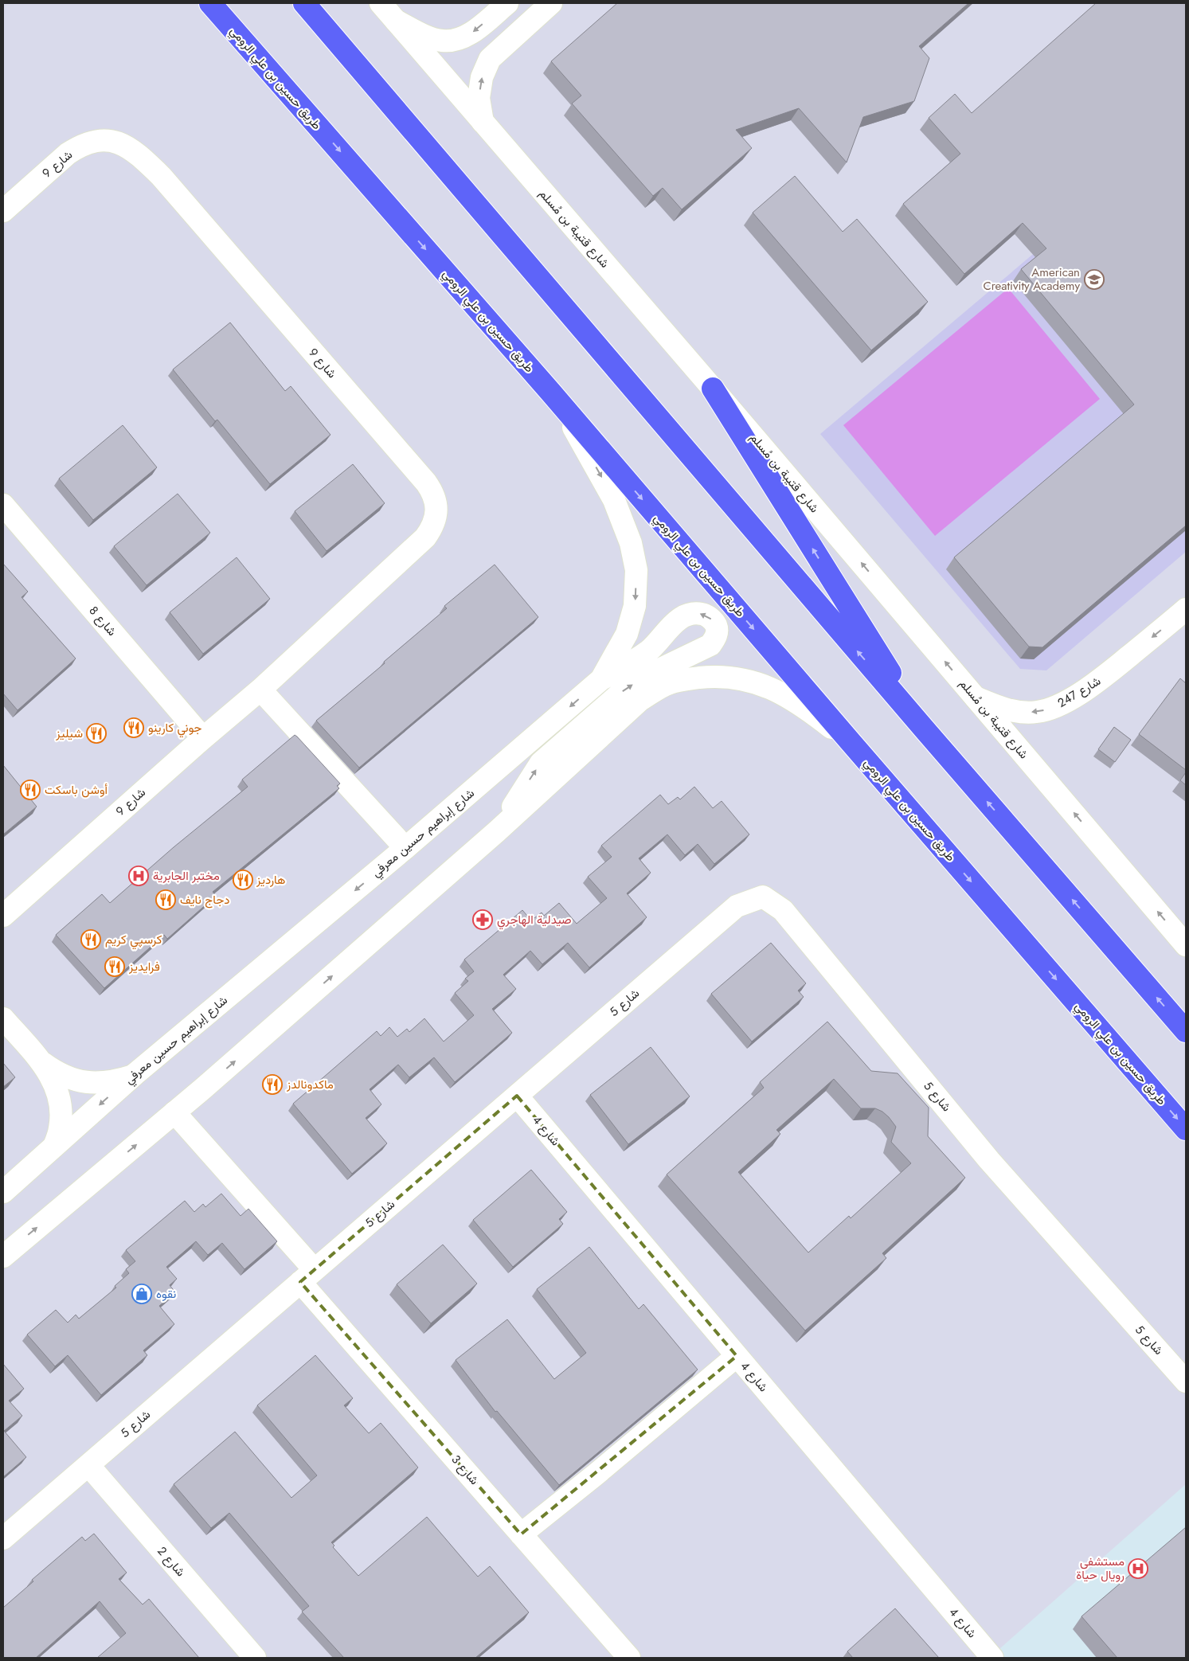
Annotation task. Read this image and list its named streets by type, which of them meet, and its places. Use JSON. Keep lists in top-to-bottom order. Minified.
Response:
{"streets":{"highway":["طريق حسين بن علي الرومي"],"street":["شارع 9","شارع قتيبة بن مُسلم","شارع 8","شارع 247","شارع إبراهيم حسين معرفي","شارع 5","شارع 4","شارع 3","شارع 2"]},"crossings":[["طريق حسين بن علي الرومي","شارع إبراهيم حسين معرفي"],["شارع 9","شارع 8"],["شارع قتيبة بن مُسلم","شارع 247"],["شارع 5","شارع 4"],["شارع 5","شارع 3"],["شارع 5","شارع 2"]],"one_way":["شارع قتيبة بن مُسلم","شارع 247"],"places":{"school or university":["American Creativity Academy"],"restaurant":["جوني كارينو","شيليز","أوشن باسكت","هارديز","دجاج نايف","كرسپي كريم","فرايديز","ماكدونالدز"],"hospital":["مختبر الجابرية","مستشفى رويال حياة"],"pharmacy":["صيدلية الهاجري"],"shop":["نقوه"]}}
